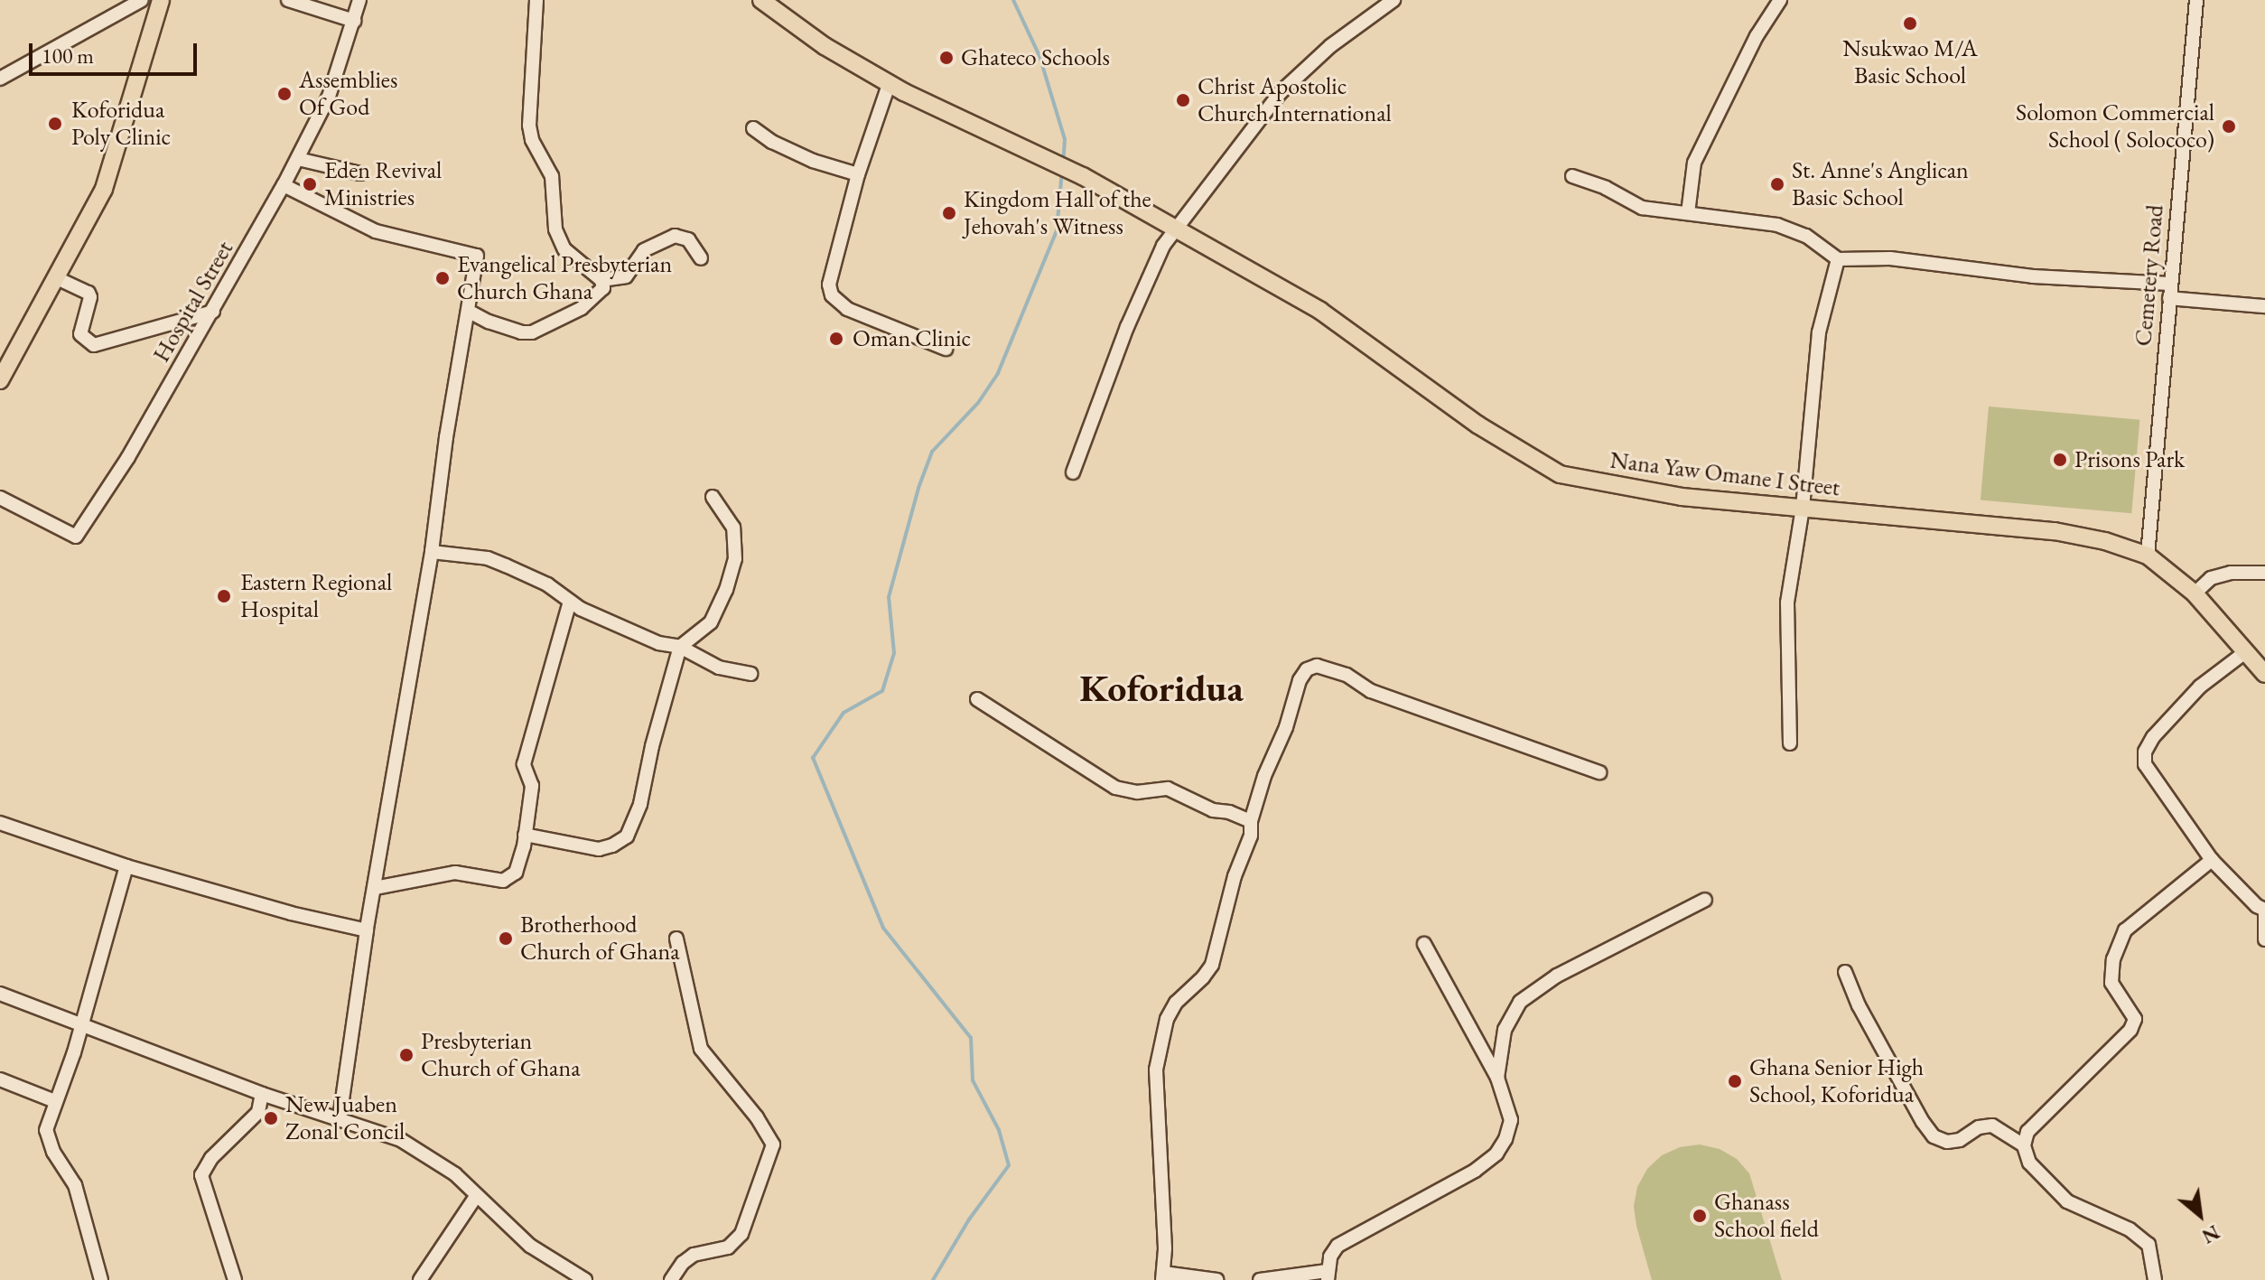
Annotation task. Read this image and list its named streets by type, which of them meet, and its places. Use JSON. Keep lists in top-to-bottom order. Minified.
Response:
{"streets":{"main road":["Nana Yaw Omane I Street"],"street":["Cemetery Road","Hospital Street"]},"crossings":[["Cemetery Road","Nana Yaw Omane I Street"]],"districts":["Koforidua"],"places":["Nsukwao M/A Basic School","Ghateco Schools","Assemblies Of God","Christ Apostolic Church International","Koforidua Poly Clinic","Solomon Commercial School ( Solococo)","Eden Revival Ministries","St. Anne's Anglican Basic School","Kingdom Hall of the Jehovah's Witness","Evangelical Presbyterian Church Ghana","Oman Clinic","Prisons Park","Eastern Regional Hospital","Brotherhood Church of Ghana","Presbyterian Church of Ghana","Ghana Senior High School, Koforidua","New Juaben Zonal Concil","Ghanass School field"],"scale_bar":"100 m","north":"bottom right"}
